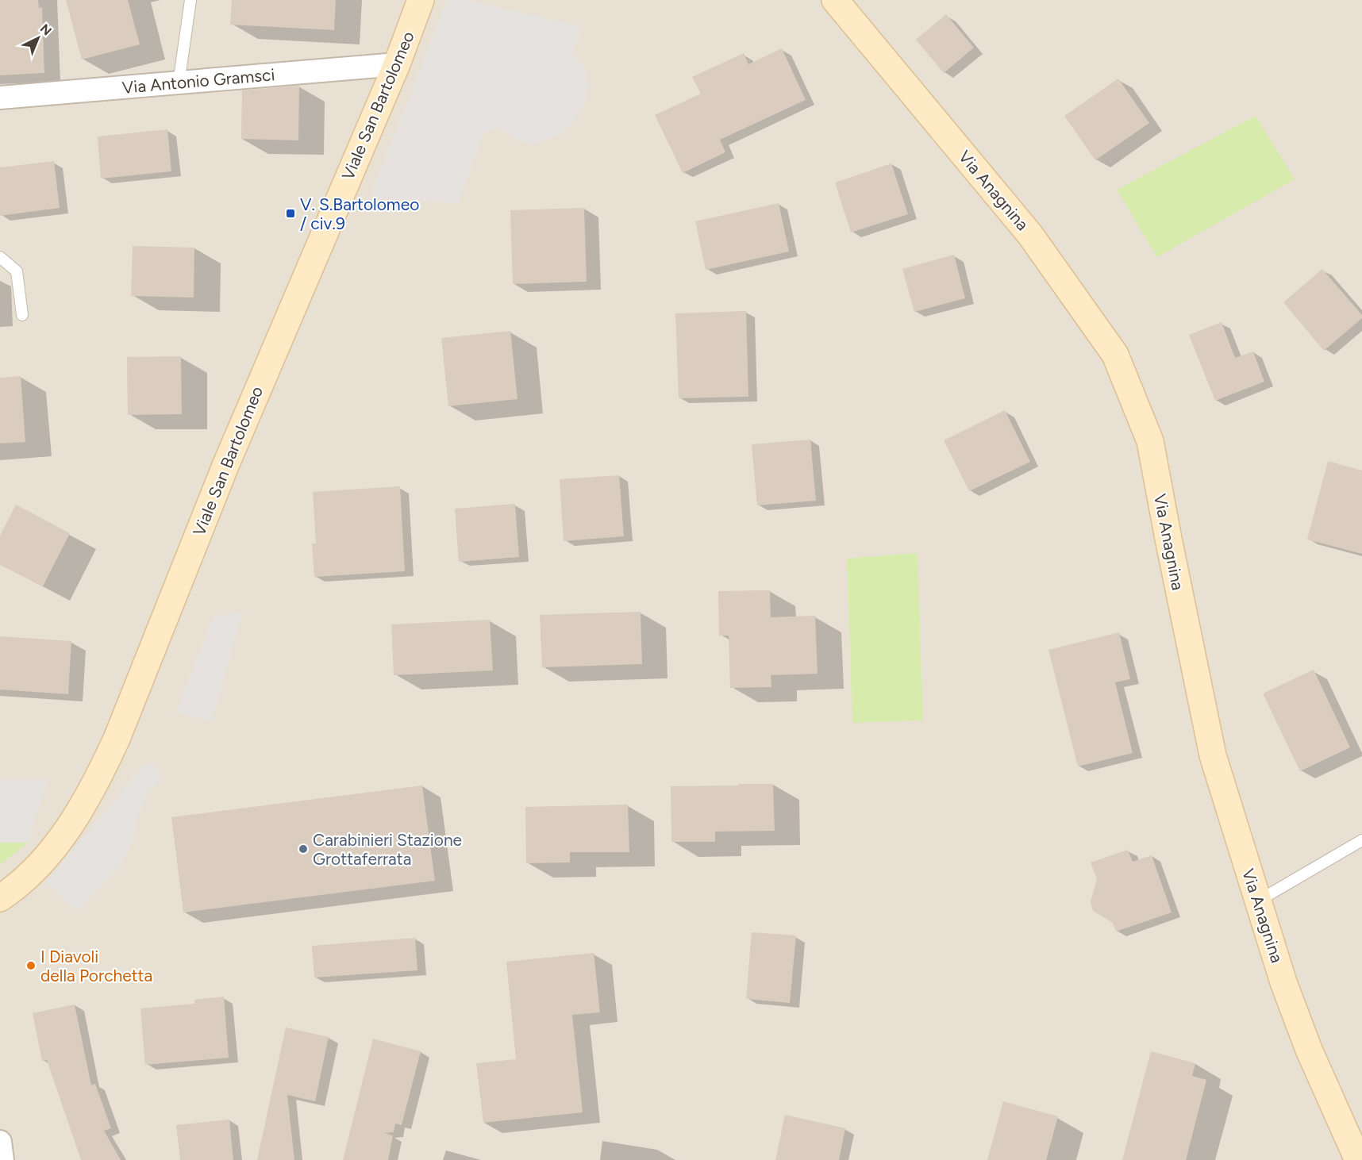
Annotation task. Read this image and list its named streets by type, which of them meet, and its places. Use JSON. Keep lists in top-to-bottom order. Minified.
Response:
{"streets":{"main road":["Viale San Bartolomeo","Via Anagnina"],"street":["Via Antonio Gramsci"]},"crossings":[["Via Antonio Gramsci","Viale San Bartolomeo"]],"places":{"transit":["V. S.Bartolomeo / civ.9"],"other":["Carabinieri Stazione Grottaferrata","I Diavoli della Porchetta"]},"north":"top right"}
